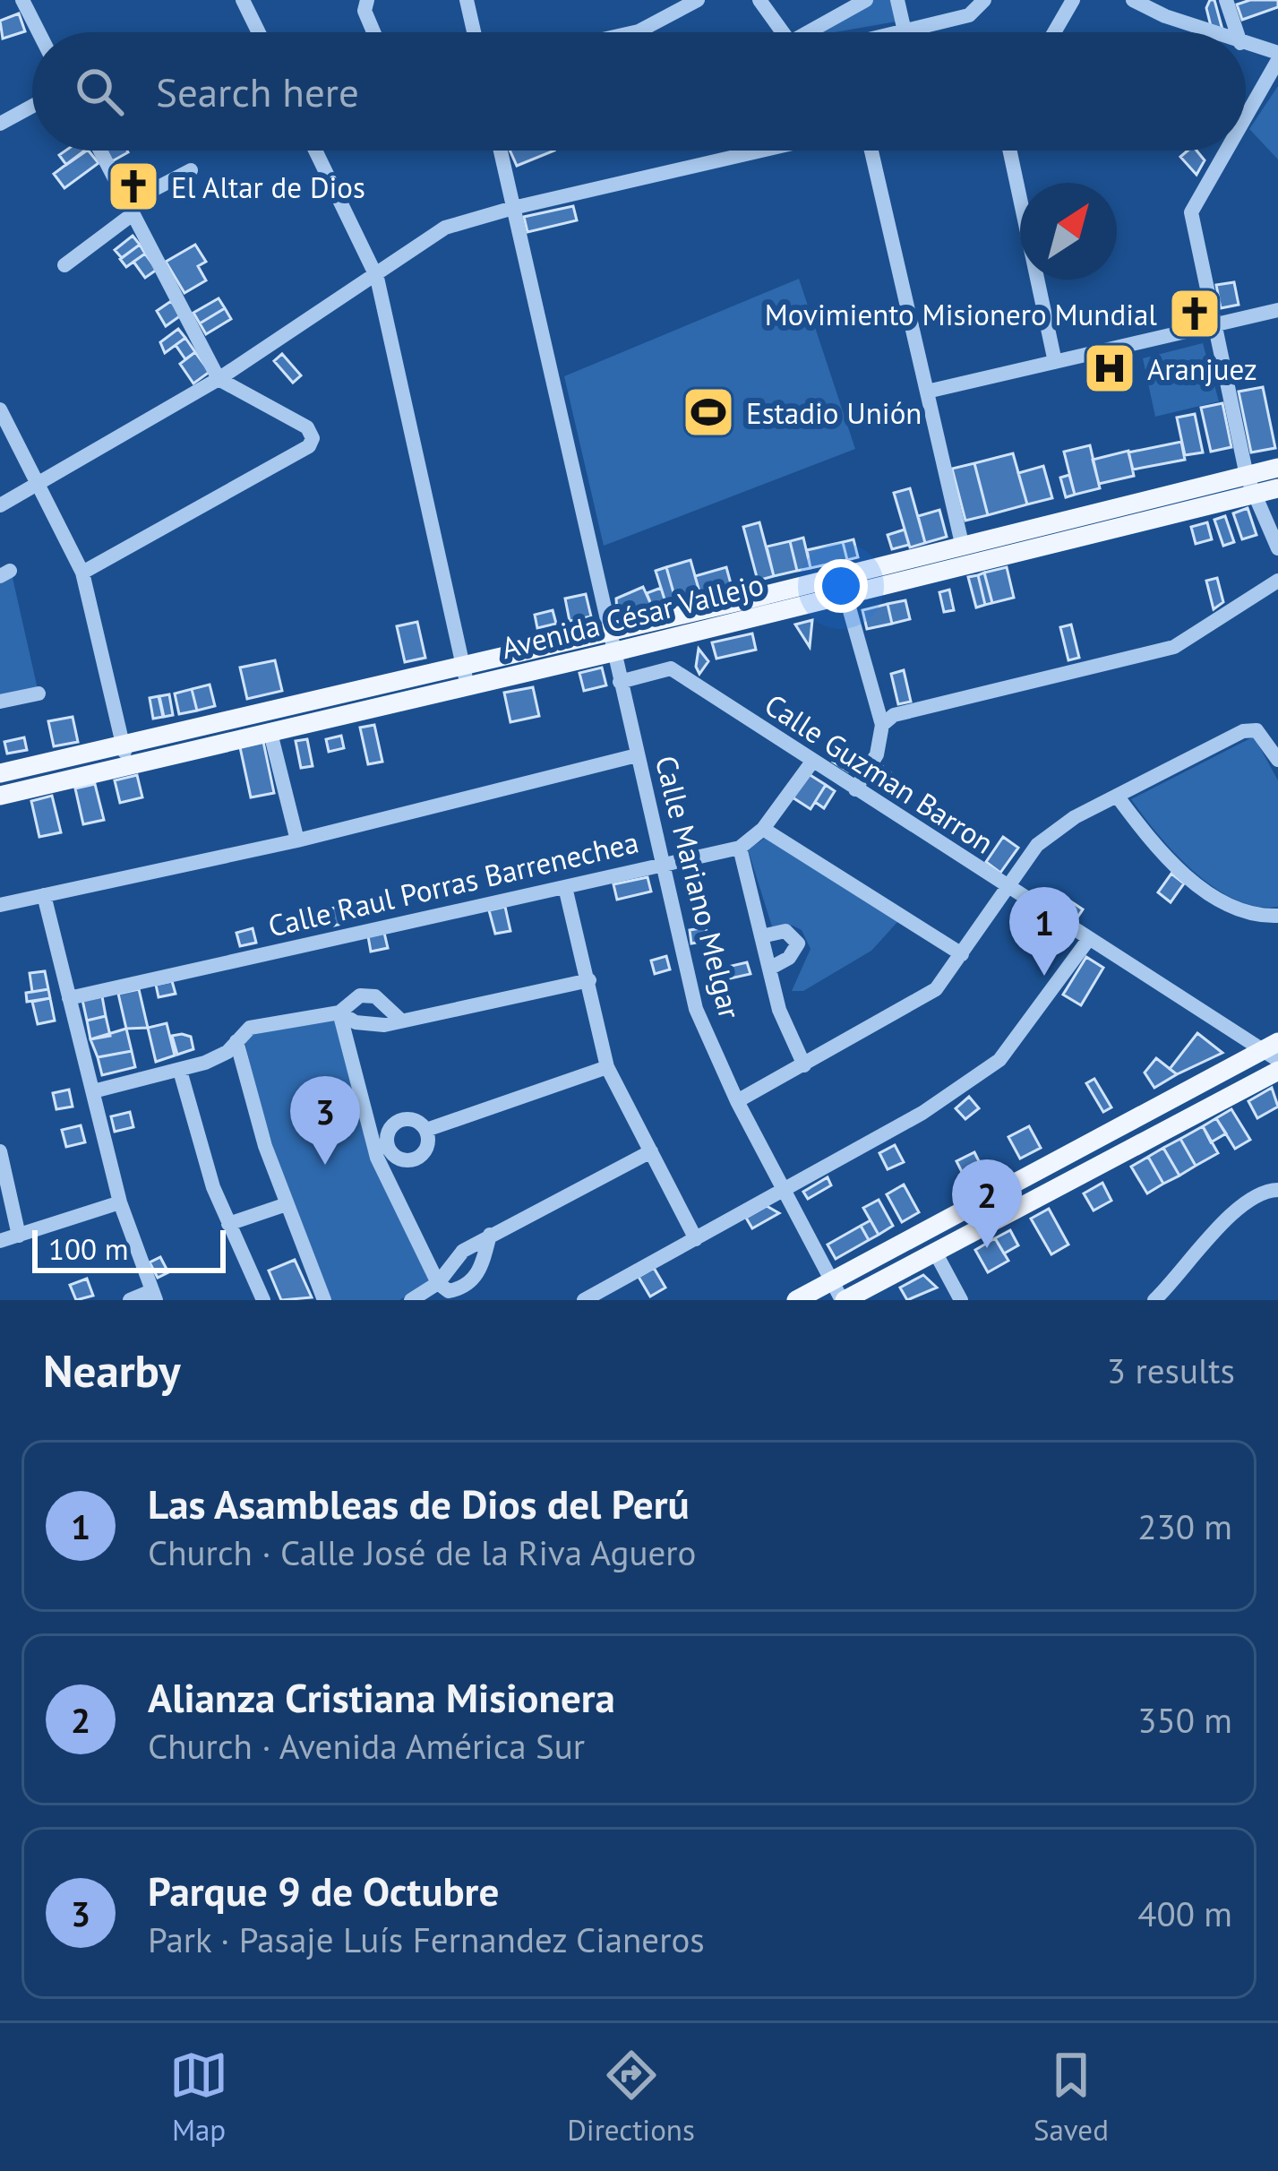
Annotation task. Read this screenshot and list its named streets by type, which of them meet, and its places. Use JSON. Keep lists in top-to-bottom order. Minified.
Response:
{"streets":{"main road":["Avenida César Vallejo"],"street":["Calle Guzman Barron","Calle Raul Porras Barrenechea","Calle Mariano Melgar"]},"crossings":[["Avenida César Vallejo","Calle Mariano Melgar"],["Calle Guzman Barron","Calle Raul Porras Barrenechea"],["Calle Raul Porras Barrenechea","Calle Mariano Melgar"]],"places":{"church":["El Altar de Dios","Movimiento Misionero Mundial"],"hospital":["Aranjuez"],"sports":["Estadio Unión"]},"scale_bar":"100 m","north":"top right","page":{"search":"Search here","pins":["1","3","2"],"scale":"100 m","heading":["Nearby","3 results"],"list":[{"mark":"1","name":"Las Asambleas de Dios del Perú","note":"Church · Calle José de la Riva Aguero","value":"230 m"},{"mark":"2","name":"Alianza Cristiana Misionera","note":"Church · Avenida América Sur","value":"350 m"},{"mark":"3","name":"Parque 9 de Octubre","note":"Park · Pasaje Luís Fernandez Cianeros","value":"400 m"}],"nav":["Map","Directions","Saved"]}}
